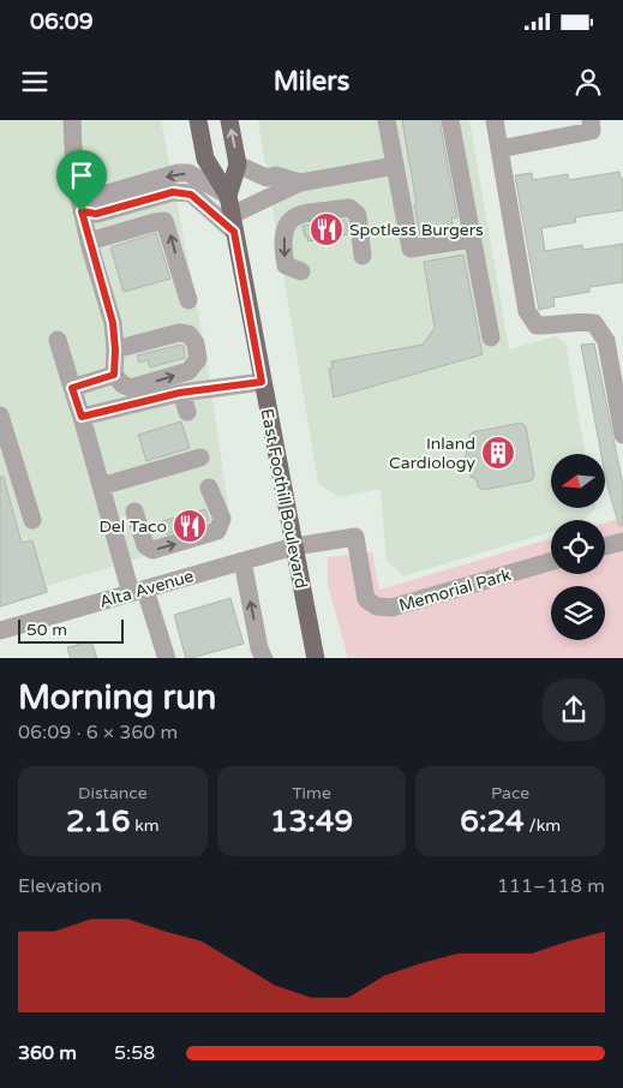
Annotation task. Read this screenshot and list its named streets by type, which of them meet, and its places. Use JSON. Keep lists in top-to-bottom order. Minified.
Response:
{"streets":{"main road":["East Foothill Boulevard"],"street":["Alta Avenue","Memorial Park"]},"crossings":[["East Foothill Boulevard","Alta Avenue"],["East Foothill Boulevard","Memorial Park"],["Alta Avenue","Memorial Park"]],"places":{"restaurant":["Spotless Burgers","Del Taco"],"building":["Inland Cardiology"]},"scale_bar":"50 m","north":"left","page":{"status":"06:09","header":"Milers","scale":"50 m","heading":["Morning run","06:09 · 6 × 360 m"],"stats":[["Distance","2.16 km"],["Time","13:49"],["Pace","6:24 /km"]],"chart":["Elevation","111–118 m"],"list":[{"name":"360 m","note":"5:58"}]}}
